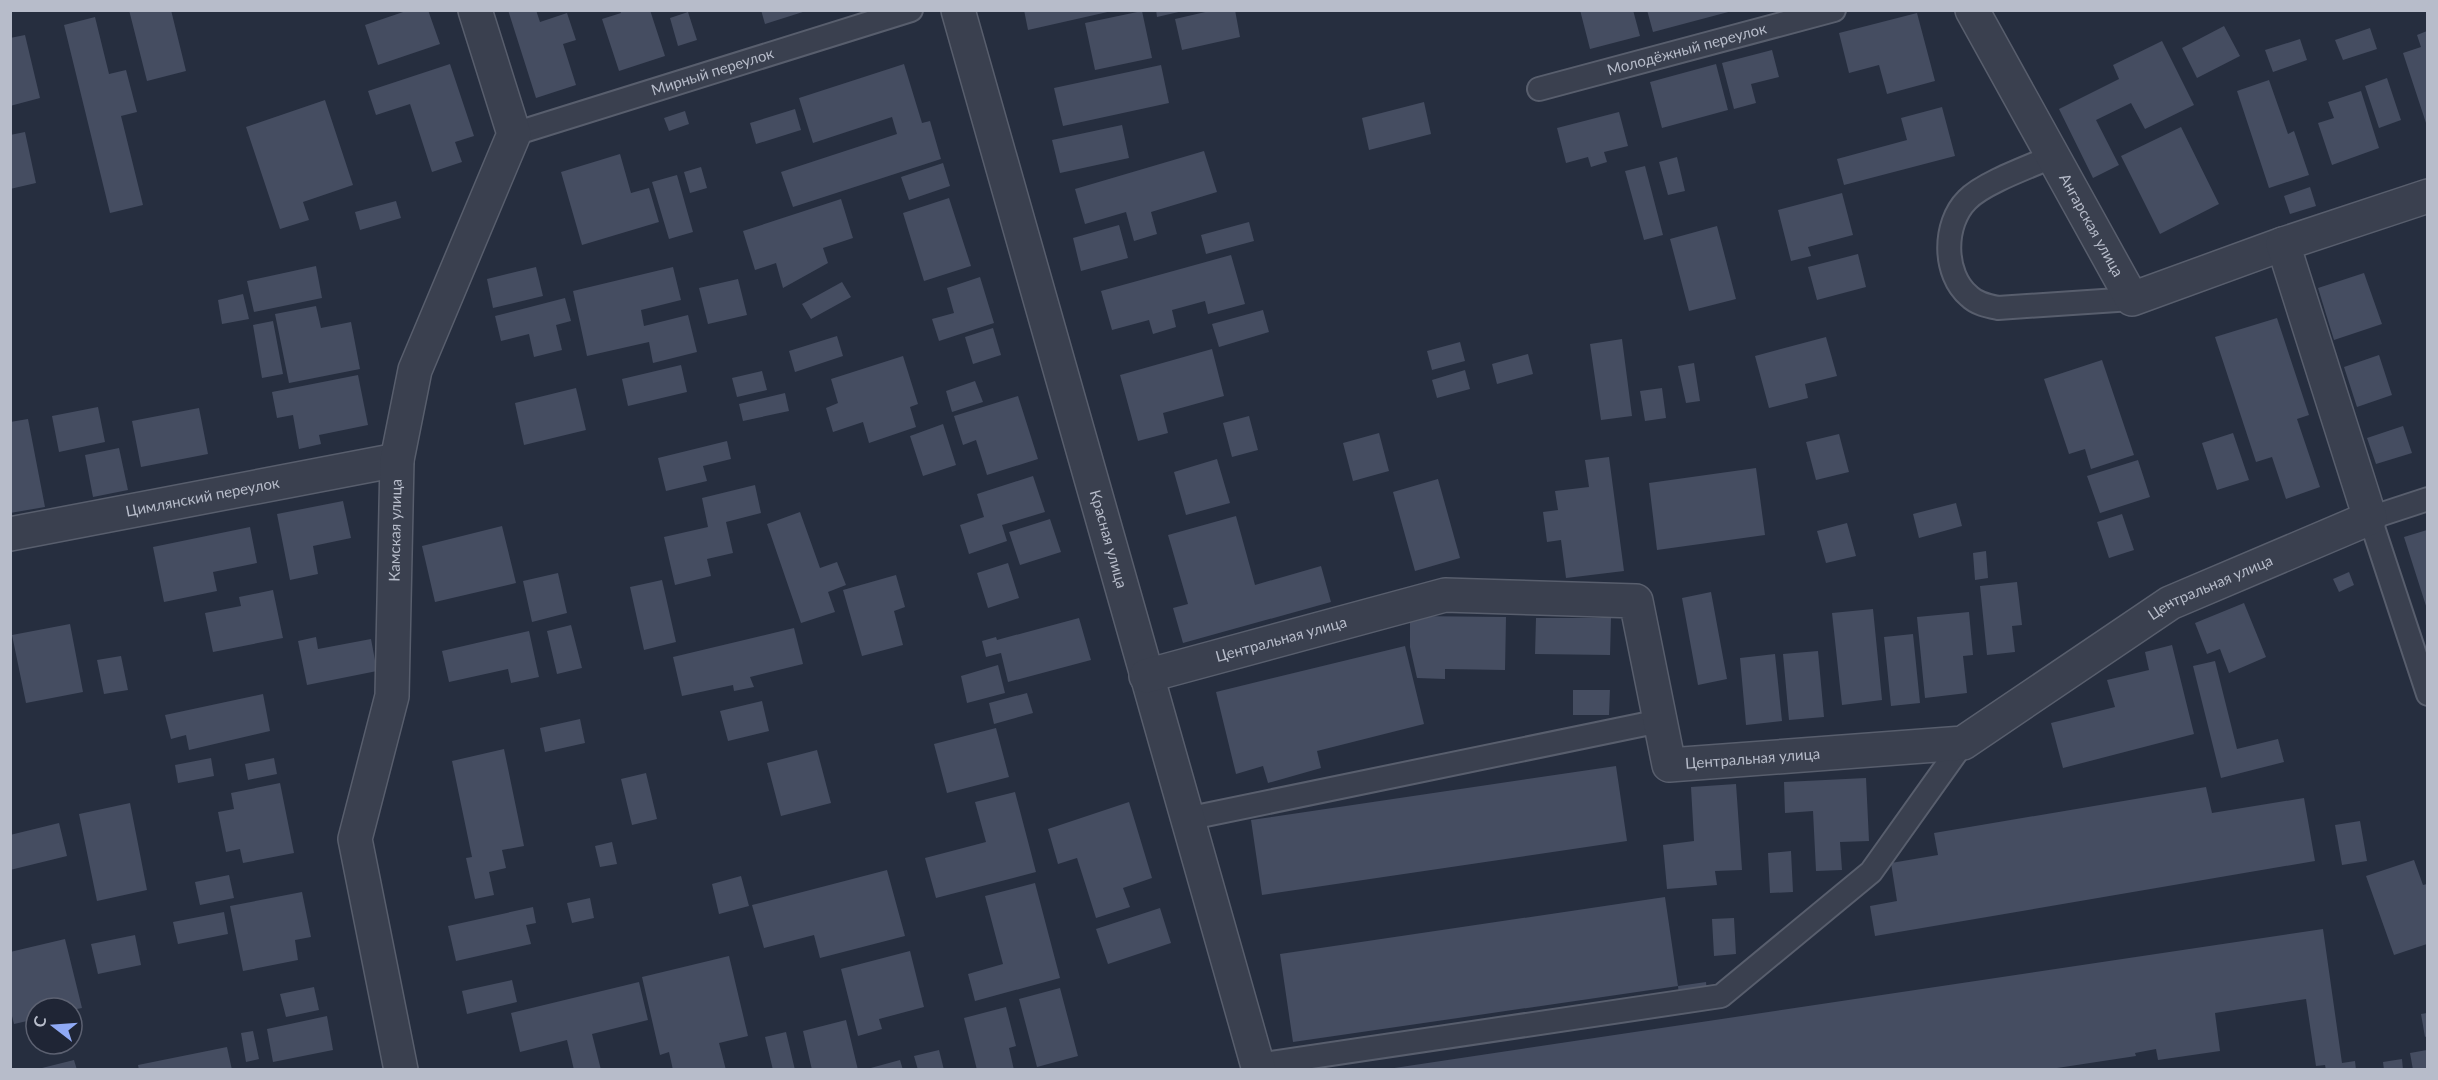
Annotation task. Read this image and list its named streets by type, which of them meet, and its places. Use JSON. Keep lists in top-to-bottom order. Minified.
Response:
{"streets":{"street":["Ангарская улица","Цимлянский переулок","Камская улица","Красная улица","Центральная улица"],"lane":["Молодёжный переулок","Мирный переулок"]},"crossings":[["Мирный переулок","Камская улица"],["Цимлянский переулок","Камская улица"],["Красная улица","Центральная улица"]],"north":"left"}
